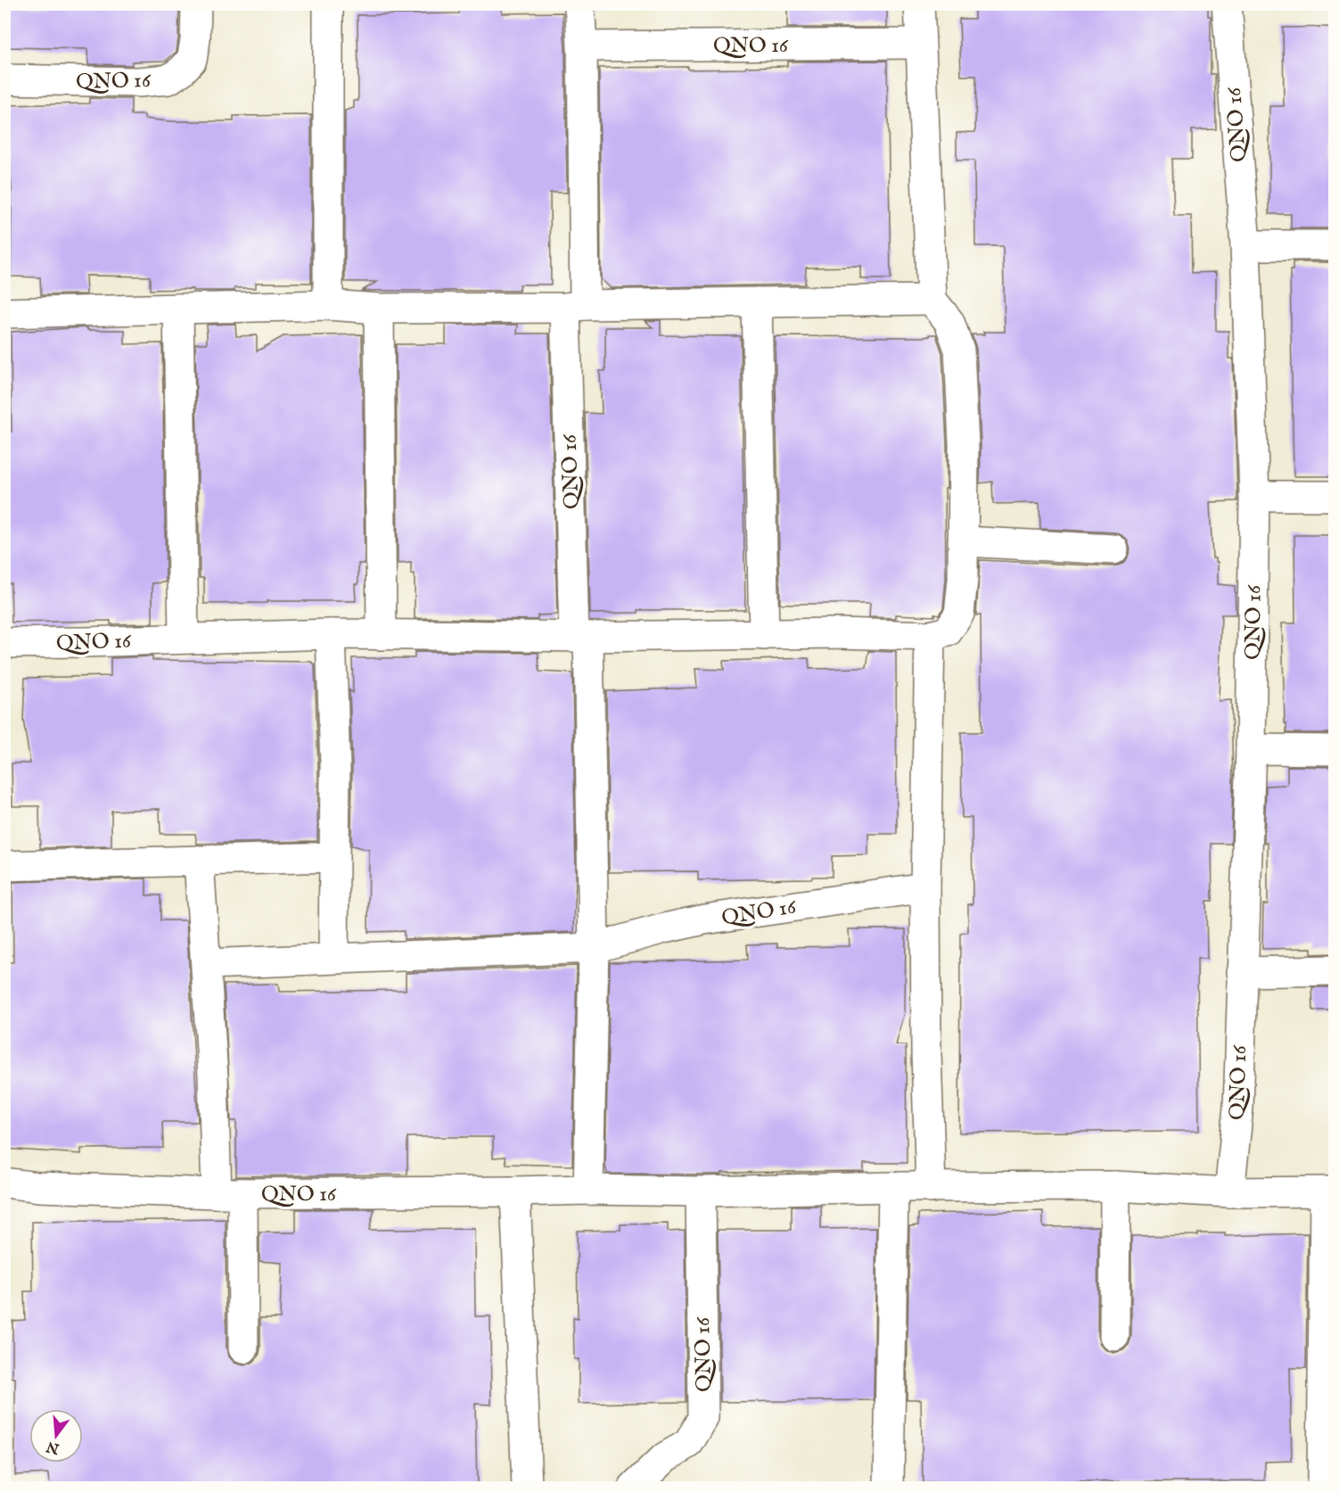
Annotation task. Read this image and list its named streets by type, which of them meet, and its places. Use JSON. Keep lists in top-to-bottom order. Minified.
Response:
{"streets":{"street":["QNO 16"]},"north":"bottom"}
